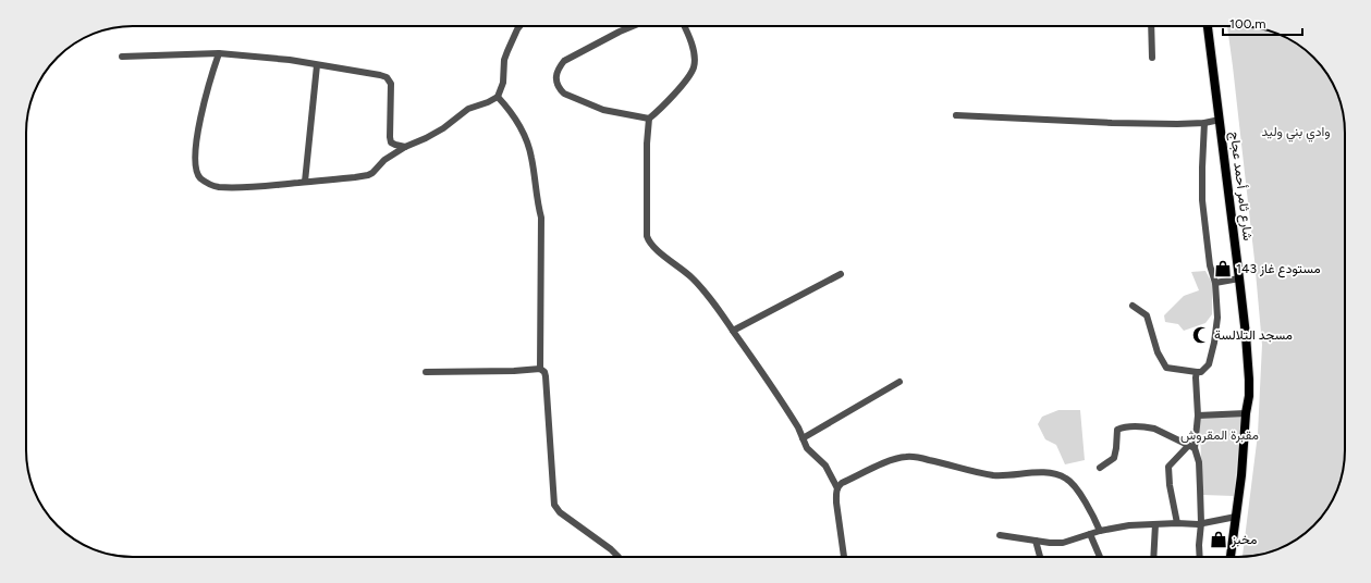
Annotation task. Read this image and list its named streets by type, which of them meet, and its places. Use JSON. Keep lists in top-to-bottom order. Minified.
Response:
{"streets":{"main road":["شارع ثامر أحمد عجاج"]},"parks":["وادي بني وليد","مقبرة المقروش"],"places":{"shop":["مستودع غاز 143","مخبز"],"mosque":["مسجد التلالسة"]},"scale_bar":"100 m"}
